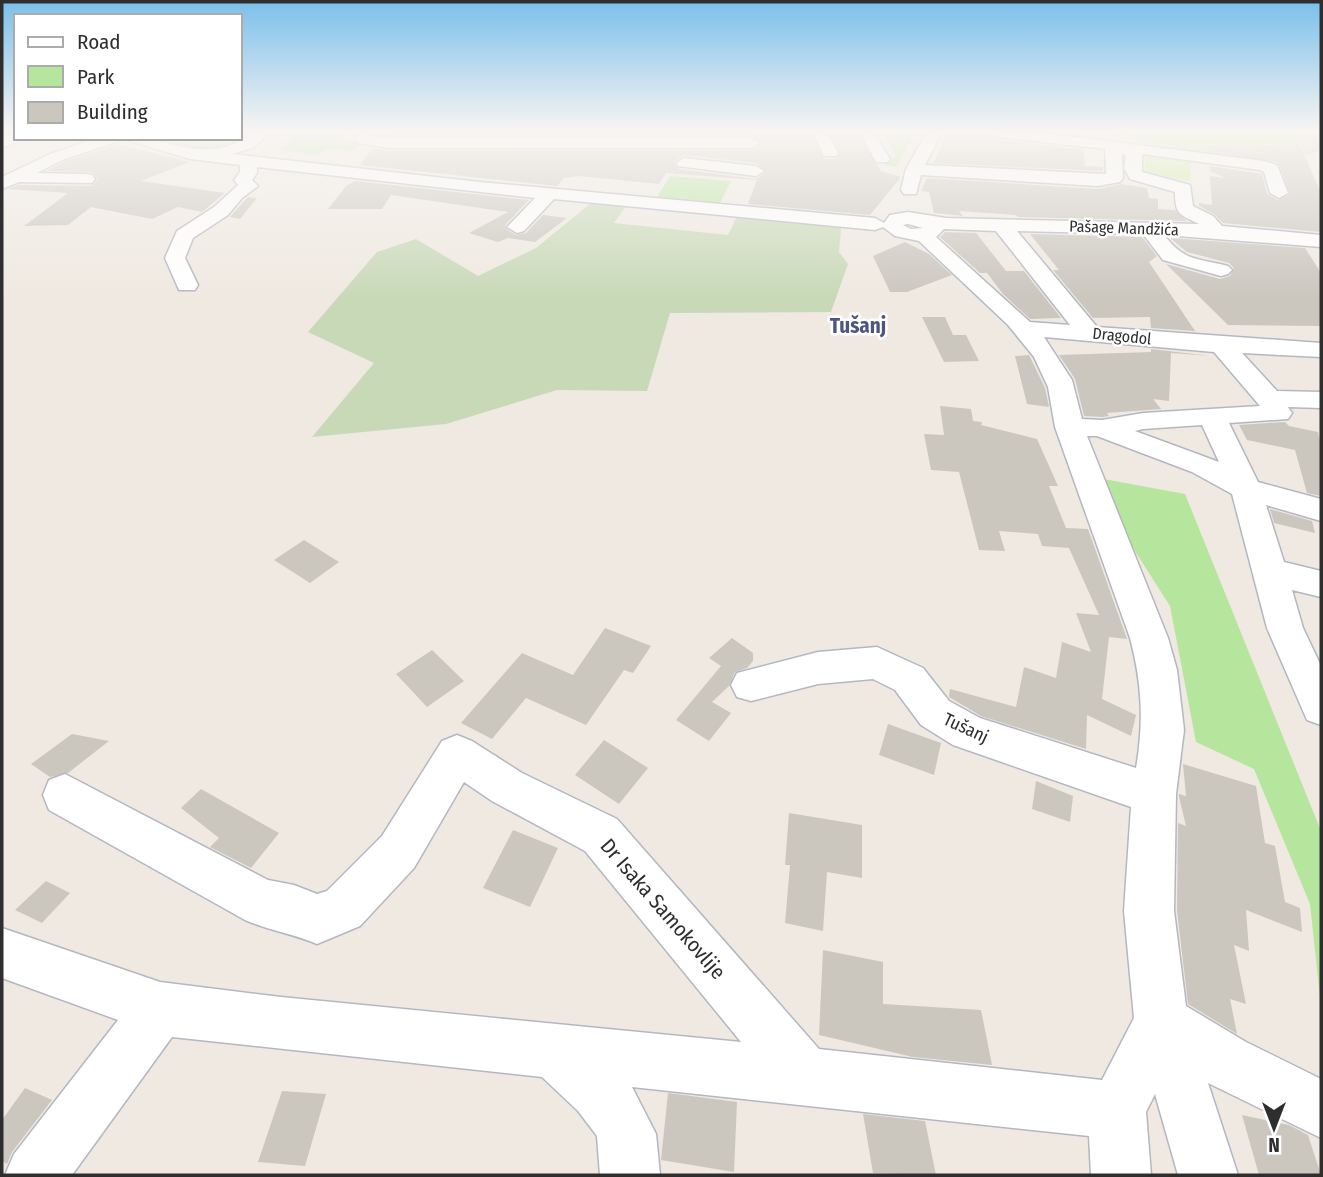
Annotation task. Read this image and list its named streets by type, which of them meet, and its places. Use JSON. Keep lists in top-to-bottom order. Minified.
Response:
{"streets":{"street":["Pašage Mandžića","Dragodol","Tušanj","Dr Isaka Samokovlije"]},"districts":["Tušanj"],"legend":["Road","Park","Building"],"north":"bottom"}
